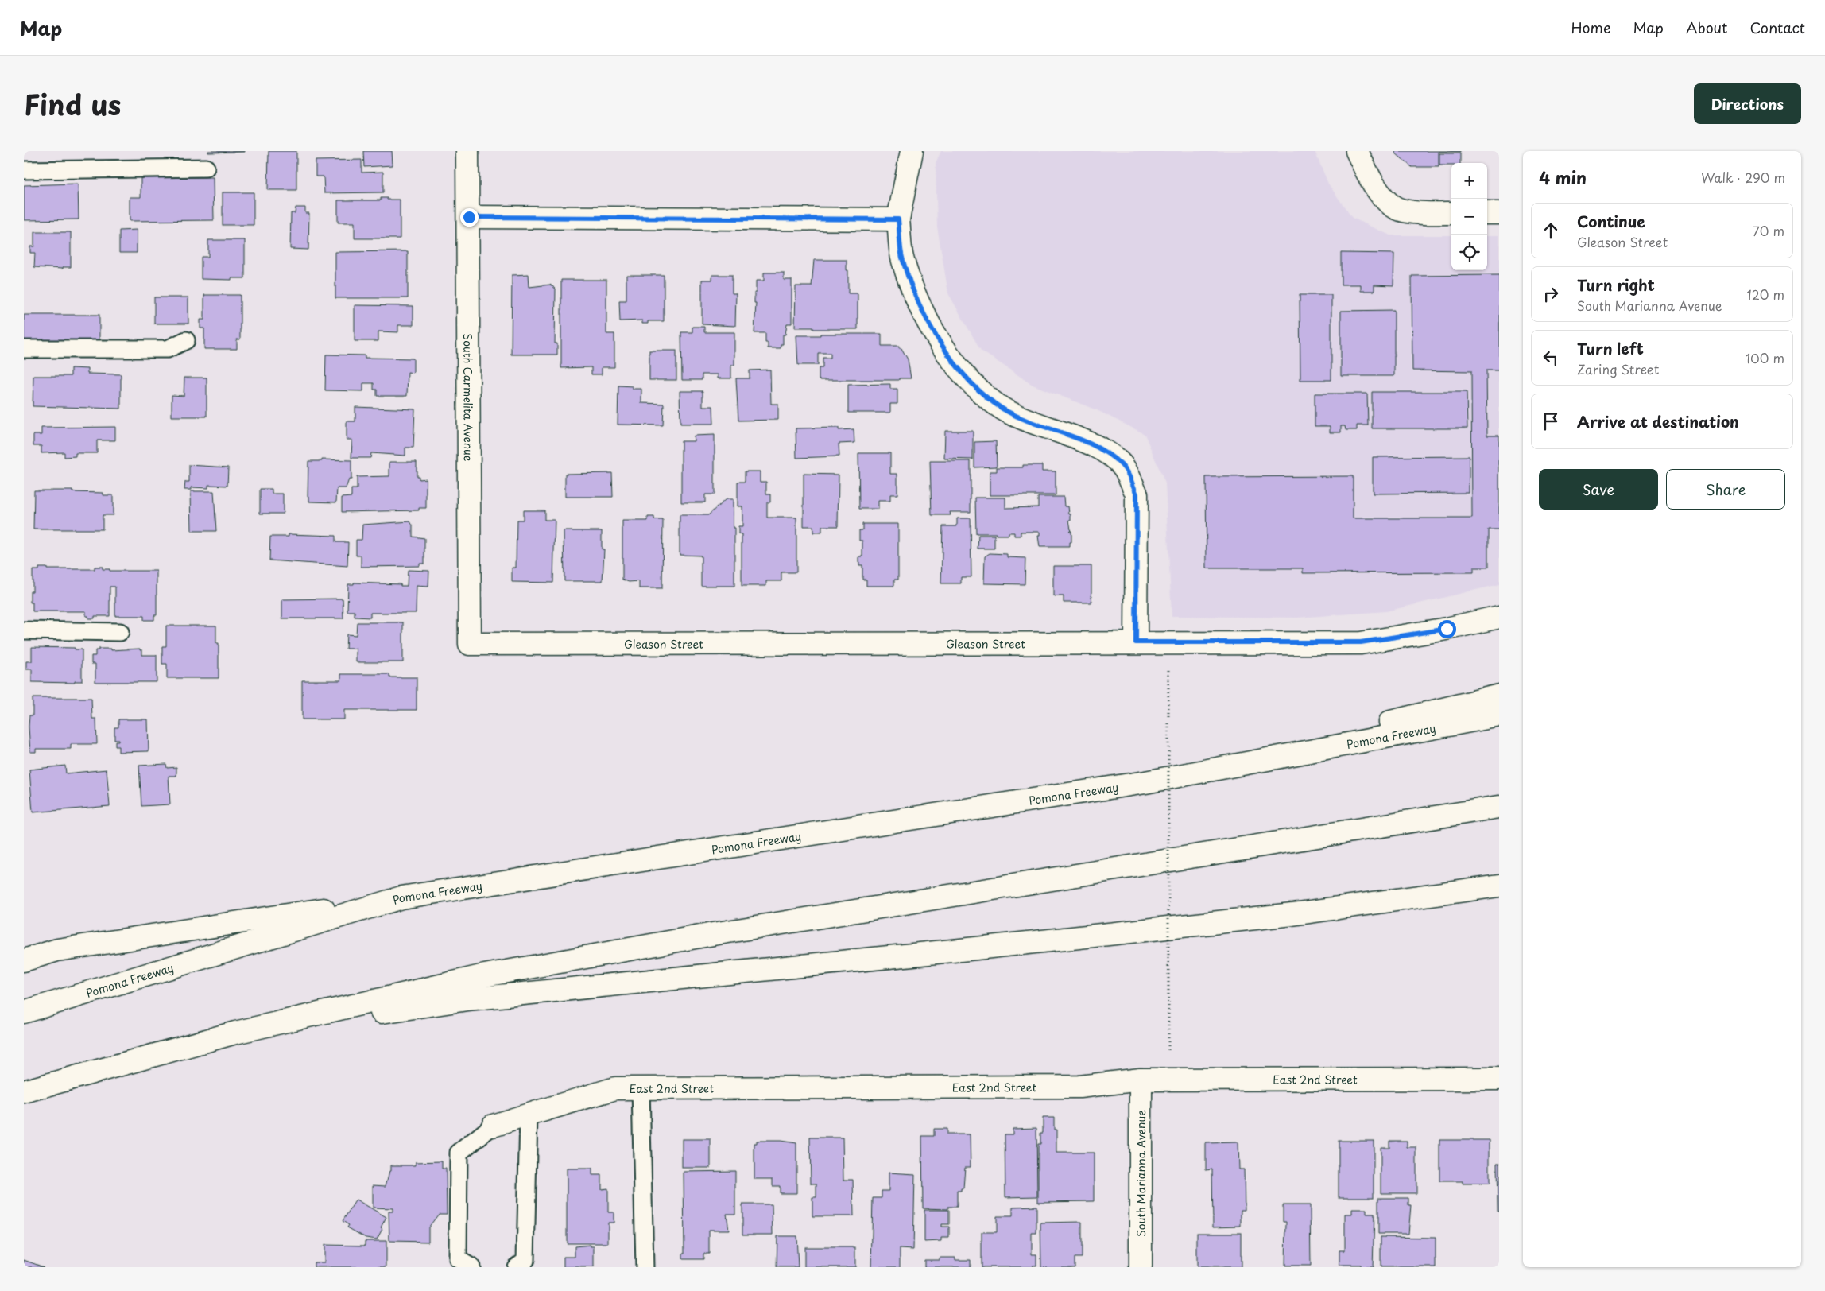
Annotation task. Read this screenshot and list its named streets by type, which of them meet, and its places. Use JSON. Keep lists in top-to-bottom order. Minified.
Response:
{"streets":{"main road":["South Carmelita Avenue","Gleason Street","Pomona Freeway","East 2nd Street","South Marianna Avenue"]},"crossings":[["South Carmelita Avenue","Gleason Street"],["East 2nd Street","South Marianna Avenue"]],"page":{"header":"Map","nav":["Home","Map","About","Contact"],"title":"Find us","buttons":["Directions",["Save","Share"]],"heading":["4 min","Walk · 290 m"],"map_buttons":["+","−"],"list":[["Continue","Gleason Street","70 m"],["Turn right","South Marianna Avenue","120 m"],["Turn left","Zaring Street","100 m"],"Arrive at destination"]}}
